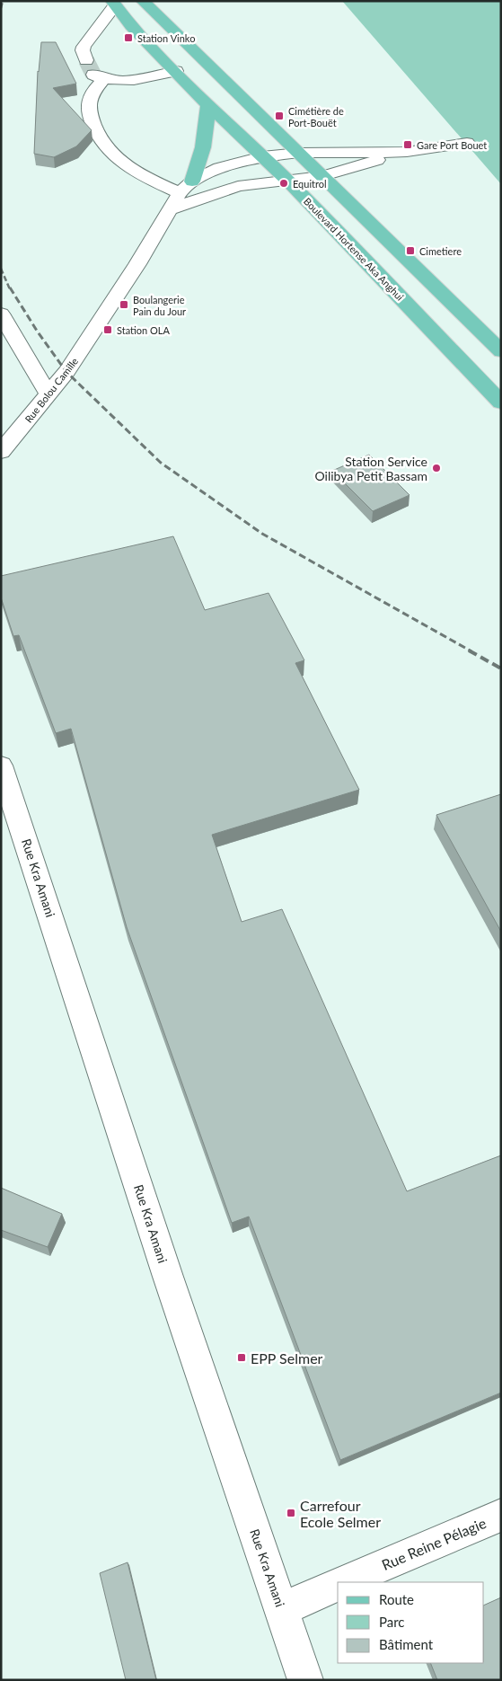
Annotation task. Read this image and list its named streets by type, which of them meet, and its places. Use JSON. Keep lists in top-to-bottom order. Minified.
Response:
{"streets":{"main road":["Boulevard Hortense Aka Anghui"],"street":["Rue Bolou Camille","Rue Kra Amani","Rue Reine Pélagie"]},"crossings":[["Boulevard Hortense Aka Anghui","Rue Bolou Camille"],["Rue Kra Amani","Rue Reine Pélagie"]],"places":{"transit":["Station Vinko","Cimétière de Port-Bouët","Gare Port Bouet","Cimetiere","Boulangerie Pain du Jour","Station OLA","EPP Selmer","Carrefour Ecole Selmer"],"other":["Equitrol","Station Service Oilibya Petit Bassam"]},"legend":["Route","Parc","Bâtiment"]}
